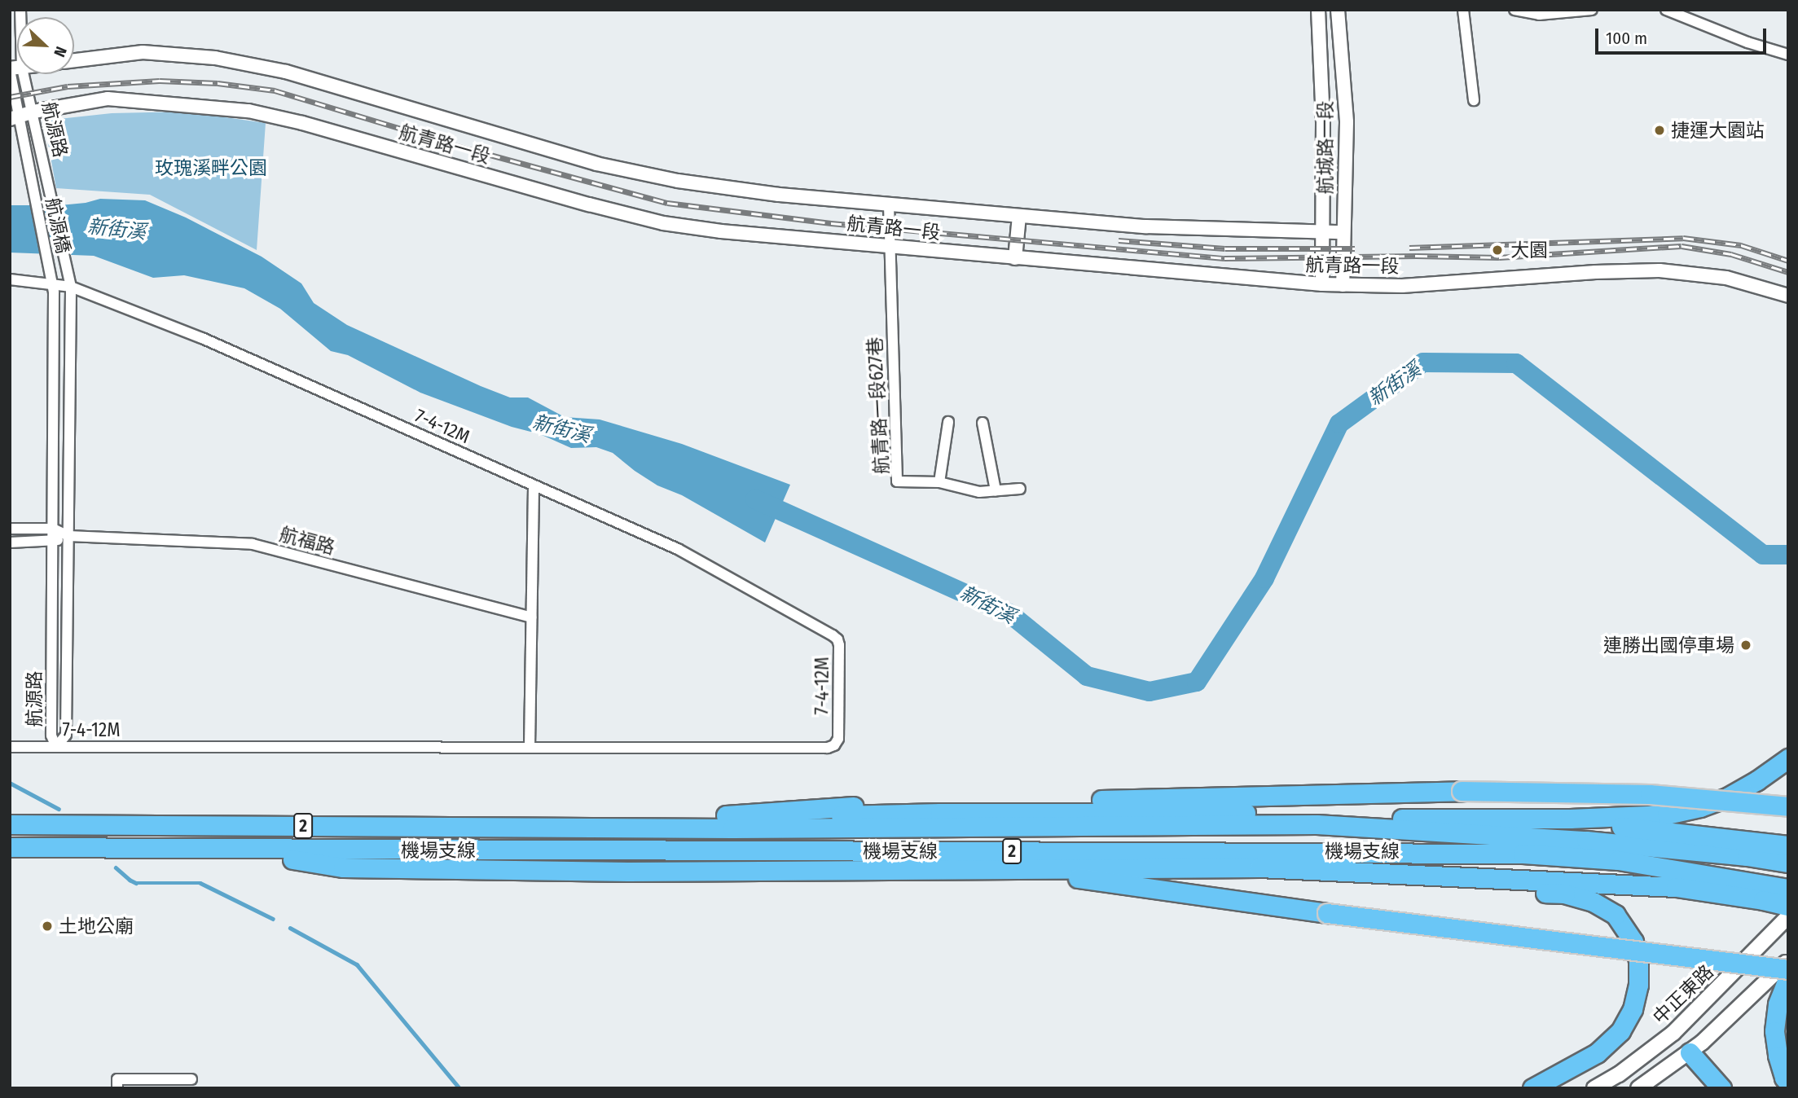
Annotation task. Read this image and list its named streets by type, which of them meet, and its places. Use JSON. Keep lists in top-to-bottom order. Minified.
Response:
{"streets":{"highway":["2","機場支線"],"main road":["中正東路"],"street":["航源路","航青路一段","航城路一段","航源橋","航青路一段627巷","7-4-12M","航福路"]},"crossings":[["航源路","航青路一段"],["航源路","航源橋"],["航源路","7-4-12M"],["航源路","航福路"],["航青路一段","航城路一段"],["航青路一段","航青路一段627巷"]],"water":["新街溪"],"parks":["玫瑰溪畔公園"],"places":["捷運大園站","大園","連勝出國停車場","土地公廟"],"scale_bar":"100 m","north":"bottom right"}
